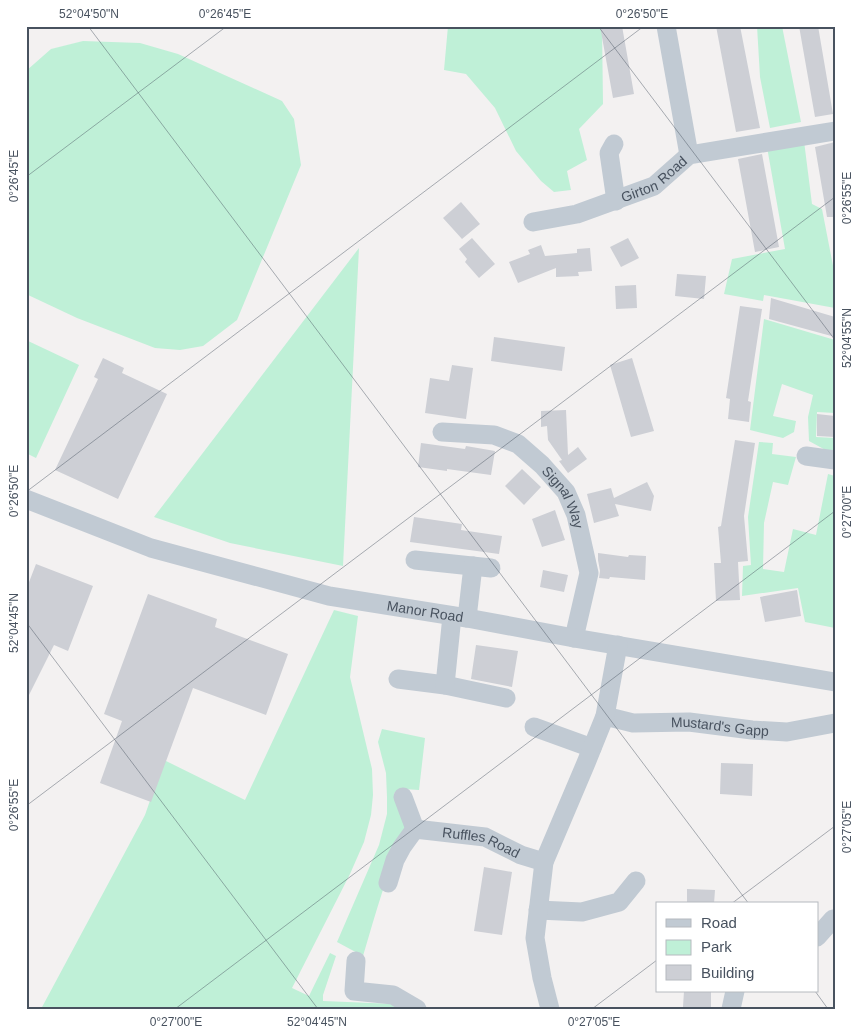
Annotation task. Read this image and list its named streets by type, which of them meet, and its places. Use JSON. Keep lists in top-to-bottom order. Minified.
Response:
{"streets":{"street":["Girton Road","Signal Way","Manor Road","Mustard's Gapp","Ruffles Road"]},"crossings":[["Signal Way","Manor Road"]],"legend":["Road","Park","Building"],"coordinates":["52°04'50\"N","0°26'45\"E","0°26'50\"E","0°26'55\"E","52°04'55\"N","0°27'00\"E","52°04'45\"N","0°27'05\"E"]}
